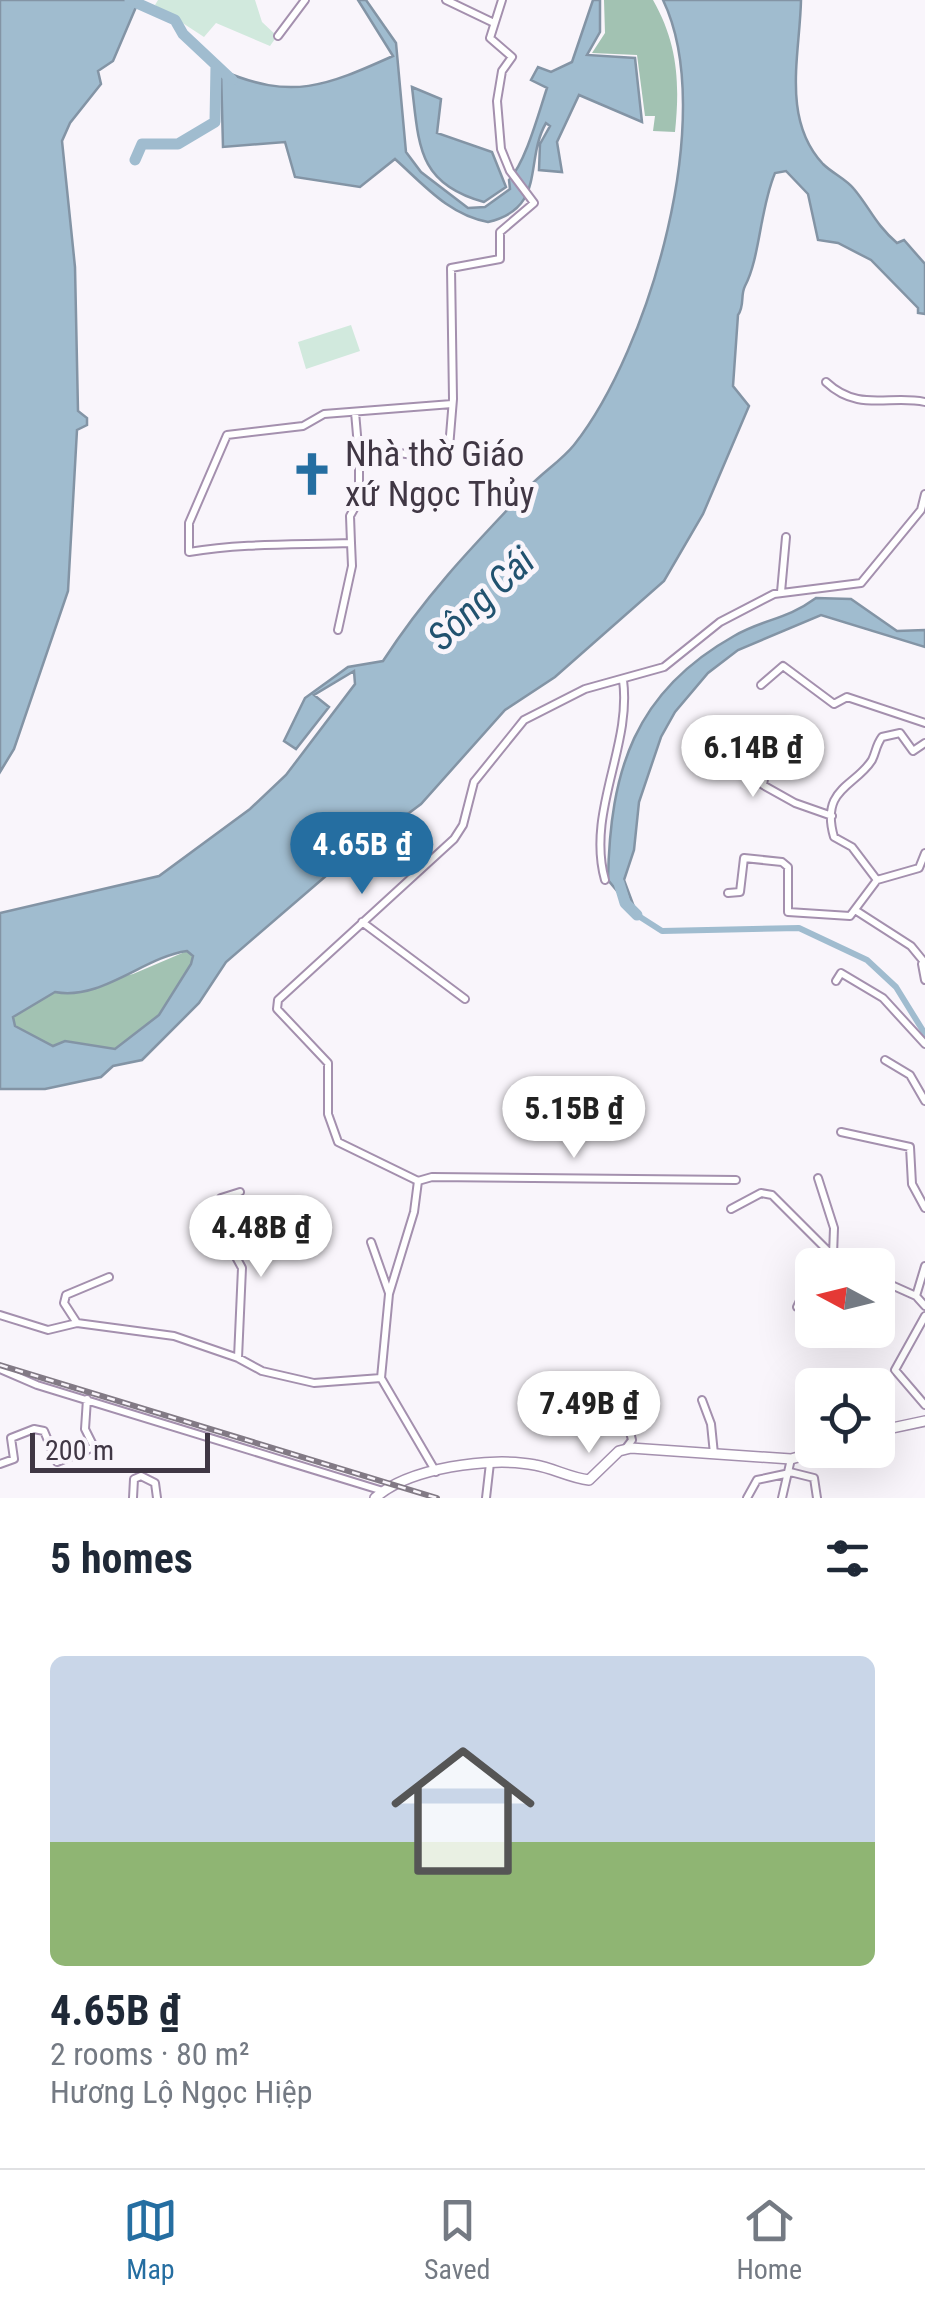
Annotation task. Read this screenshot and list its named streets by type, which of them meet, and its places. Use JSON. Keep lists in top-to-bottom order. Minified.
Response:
{"water":["Sông Cái"],"places":{"church":["Nhà thờ Giáo xứ Ngọc Thủy"]},"scale_bar":"200 m","north":"left","page":{"price":["6.14B ₫","4.65B ₫","5.15B ₫","4.48B ₫","7.49B ₫"],"scale":"200 m","heading":"5 homes","list":[{"name":"4.65B ₫","note":"2 rooms · 80 m² · Hương Lộ Ngọc Hiệp"}],"tabs":["Map","Saved","Home"]}}
